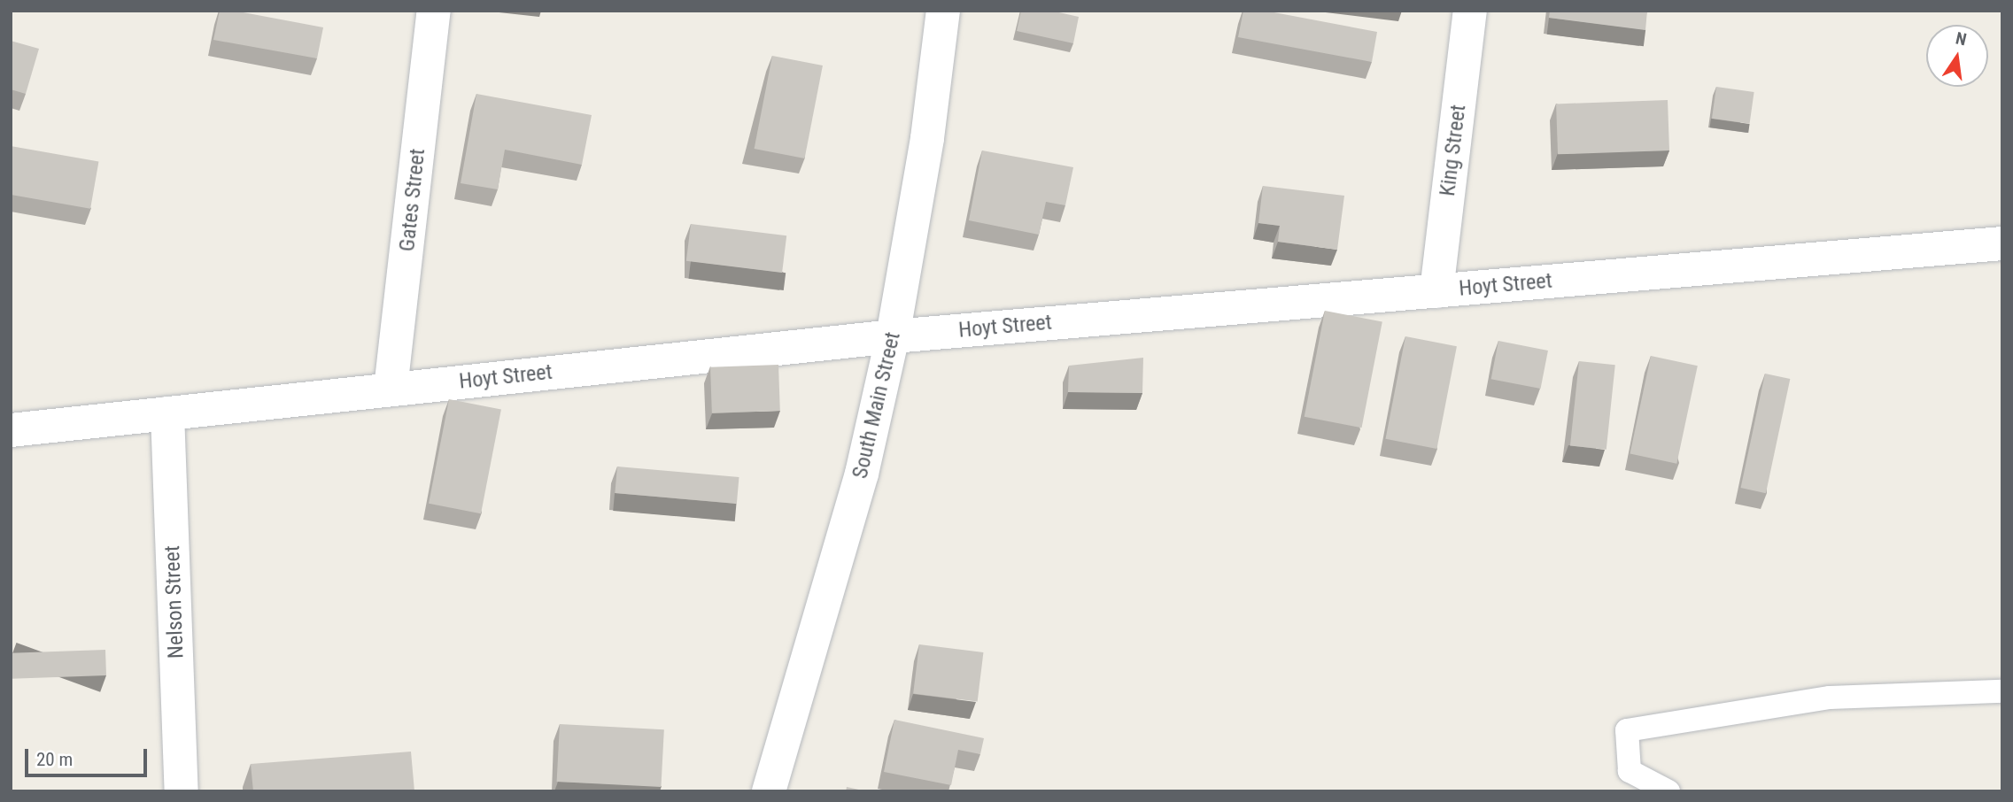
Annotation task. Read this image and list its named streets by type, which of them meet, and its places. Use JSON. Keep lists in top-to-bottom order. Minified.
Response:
{"streets":{"street":["King Street","Gates Street","Hoyt Street","South Main Street","Nelson Street"]},"crossings":[["King Street","Hoyt Street"],["Gates Street","Hoyt Street"],["Hoyt Street","South Main Street"],["Hoyt Street","Nelson Street"]],"scale_bar":"20 m","north":"top"}
